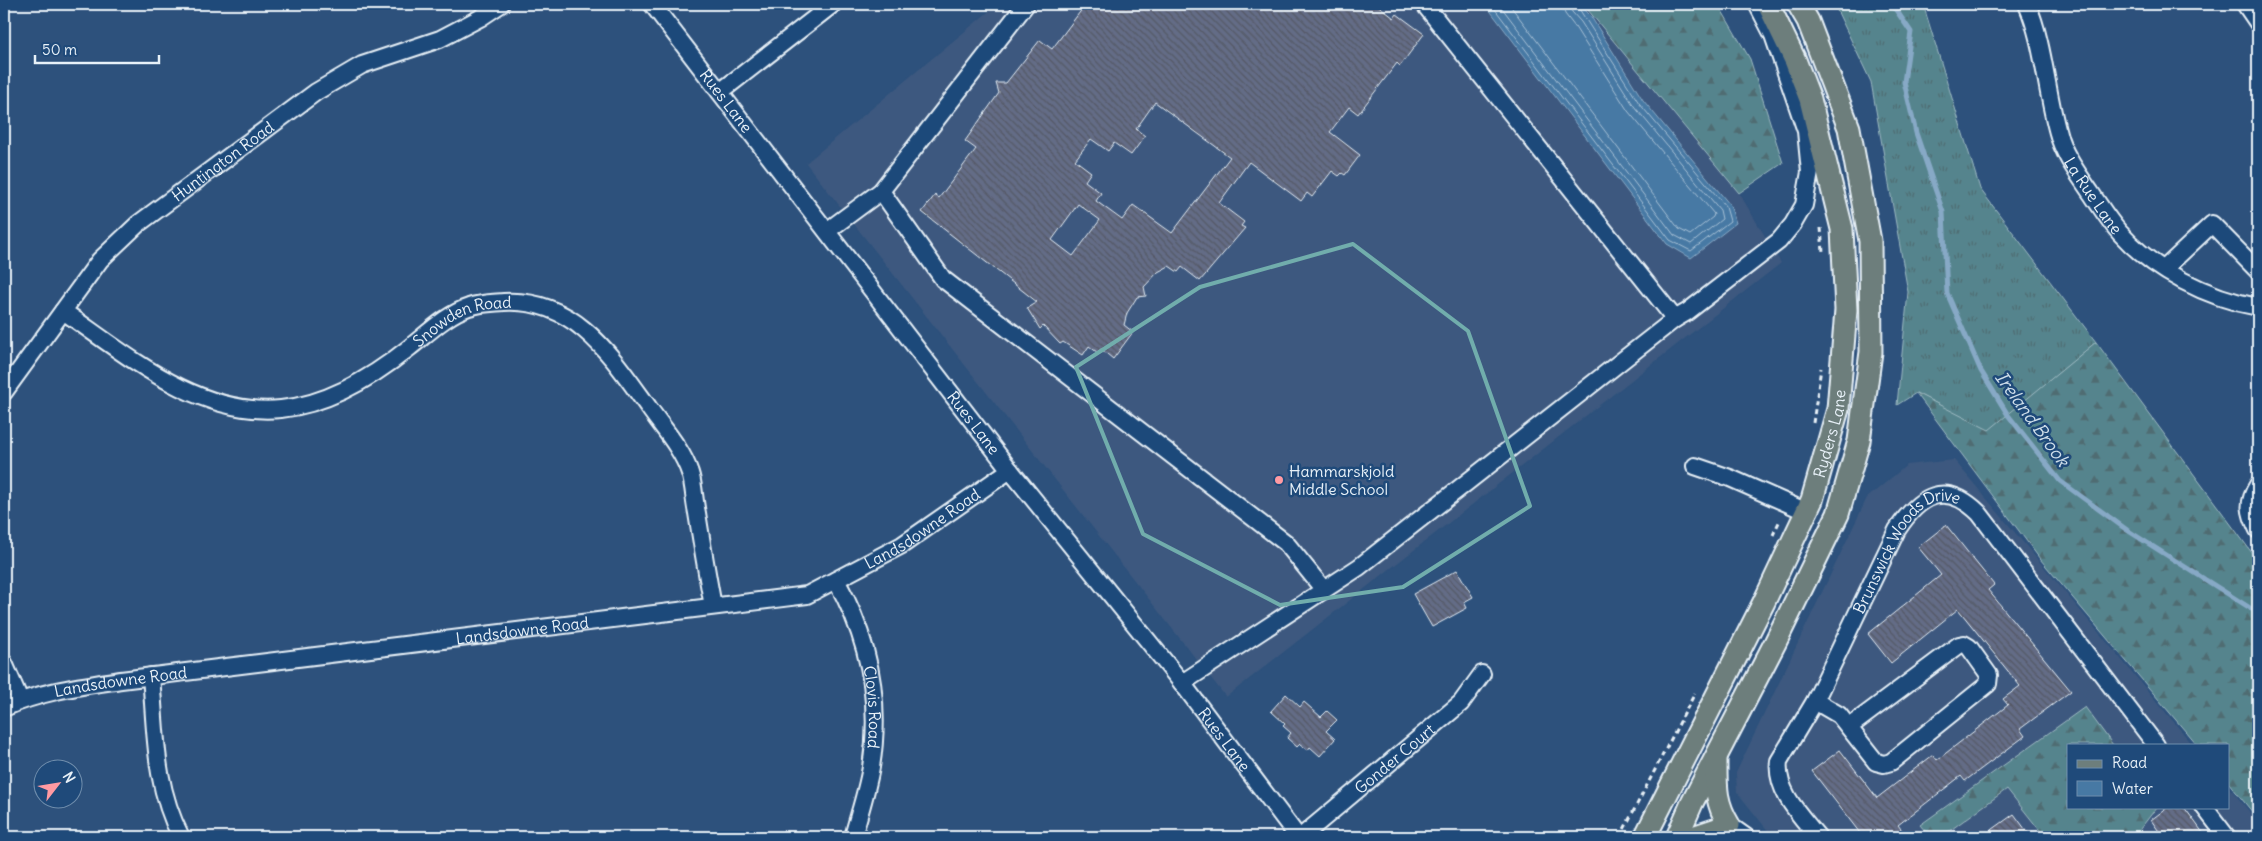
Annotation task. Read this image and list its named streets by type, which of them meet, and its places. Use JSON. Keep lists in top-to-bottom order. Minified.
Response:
{"streets":{"main road":["Ryders Lane"],"street":["Rues Lane","Huntington Road","La Rue Lane","Snowden Road","Landsdowne Road","Brunswick Woods Drive","Clovis Road","Gonder Court"]},"crossings":[["Rues Lane","Landsdowne Road"],["Rues Lane","Gonder Court"],["Huntington Road","Snowden Road"],["Snowden Road","Landsdowne Road"],["Landsdowne Road","Clovis Road"]],"water":["Ireland Brook"],"places":["Hammarskjold Middle School"],"legend":["Road","Water"],"scale_bar":"50 m","north":"top right"}
